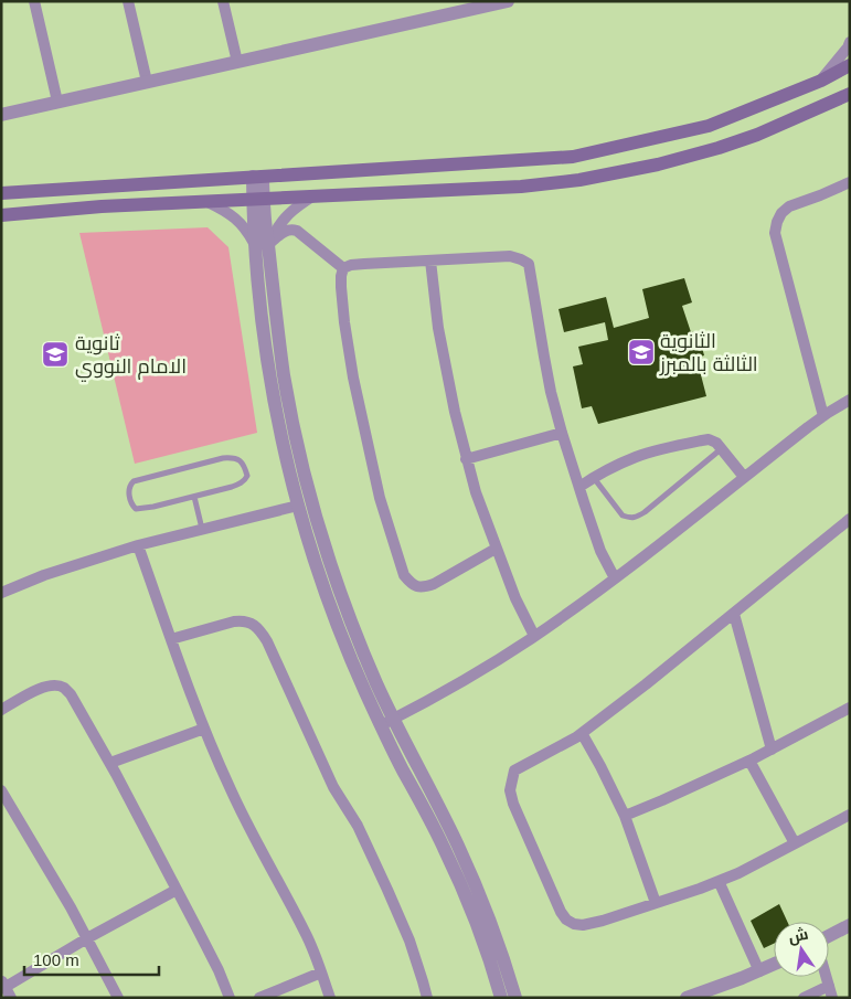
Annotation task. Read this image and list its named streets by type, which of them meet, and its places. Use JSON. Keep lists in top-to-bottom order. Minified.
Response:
{"places":{"school or university":["الثانوية الثالثة بالمبرز","ثانوية الامام النووي"]},"scale_bar":"100 m","north":"top"}
